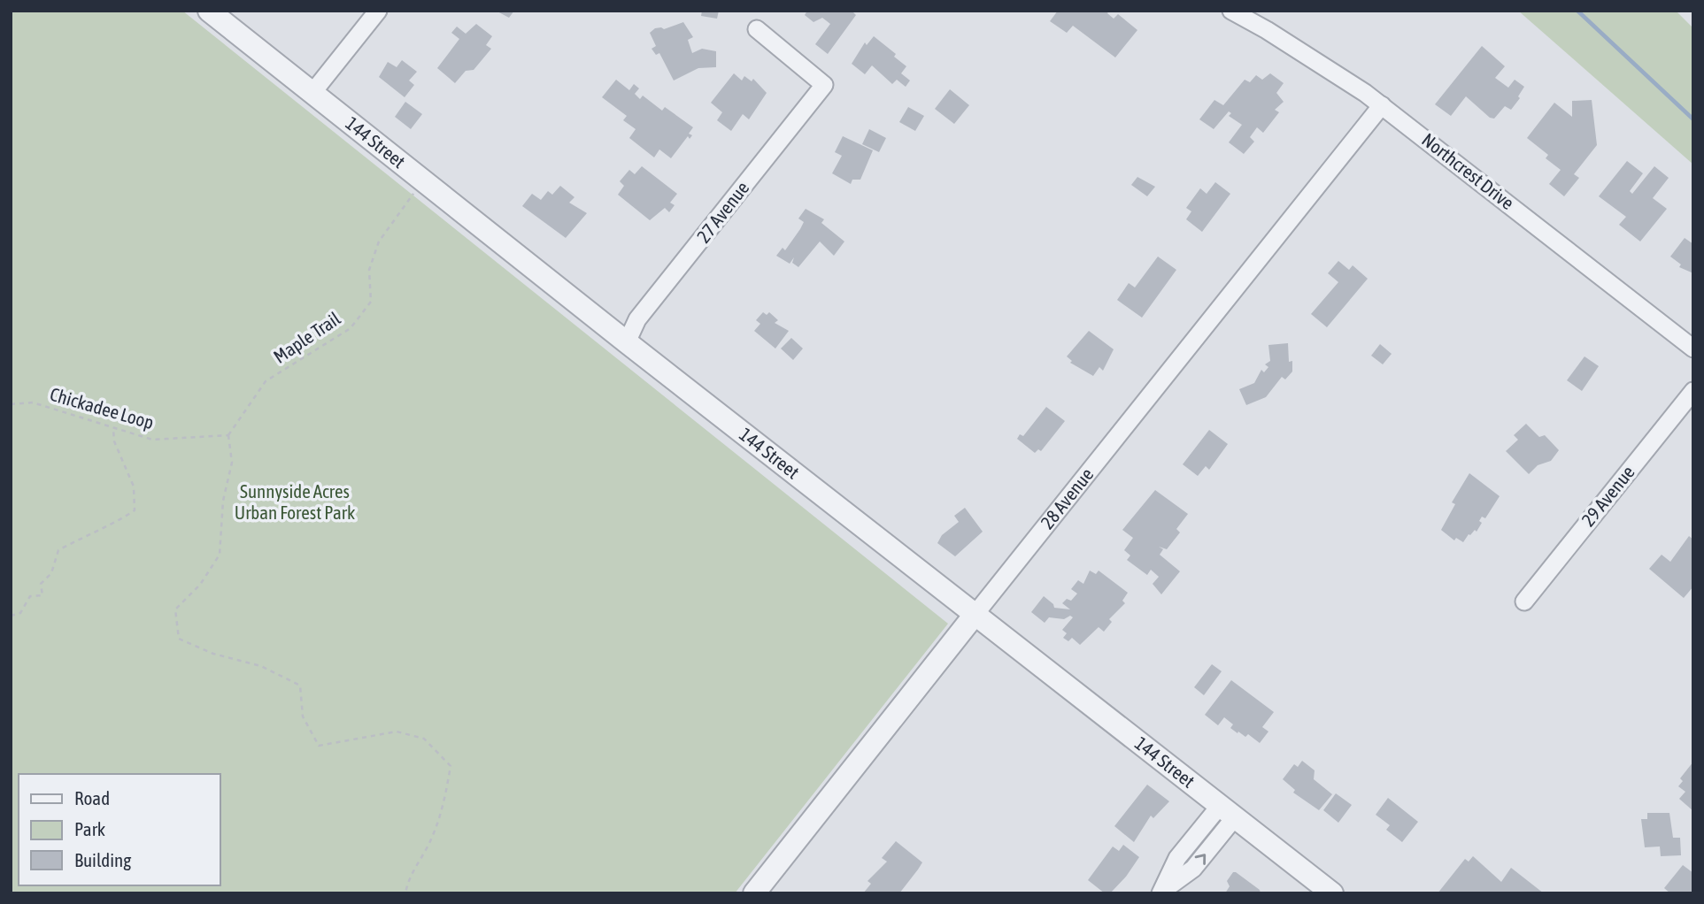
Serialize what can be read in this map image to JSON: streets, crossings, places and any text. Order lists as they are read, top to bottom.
{
  "streets": {
    "street": [
      "144 Street",
      "Northcrest Drive",
      "27 Avenue",
      "29 Avenue",
      "28 Avenue"
    ],
    "path": ["Maple Trail", "Chickadee Loop"]
  },
  "crossings": [
    ["144 Street", "27 Avenue"],
    ["144 Street", "28 Avenue"],
    ["Northcrest Drive", "28 Avenue"],
    ["Maple Trail", "Chickadee Loop"]
  ],
  "parks": ["Sunnyside Acres Urban Forest Park"],
  "legend": ["Road", "Park", "Building"]
}
